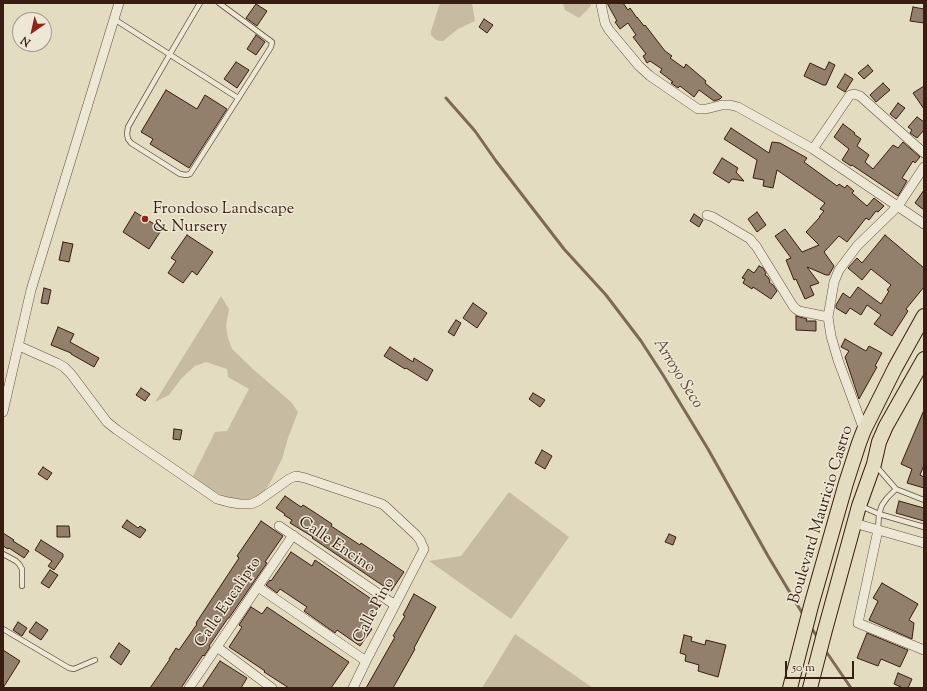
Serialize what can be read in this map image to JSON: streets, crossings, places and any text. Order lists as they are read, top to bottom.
{
  "streets": {
    "main road": ["Boulevard Mauricio Castro"],
    "street": ["Calle Encino", "Calle Eucalipto", "Calle Pino"]
  },
  "crossings": [
    ["Calle Encino", "Calle Eucalipto"],
    ["Calle Encino", "Calle Pino"]
  ],
  "water": ["Arroyo Seco"],
  "places": ["Frondoso Landscape & Nursery"],
  "scale_bar": "50 m",
  "north": "bottom left"
}
